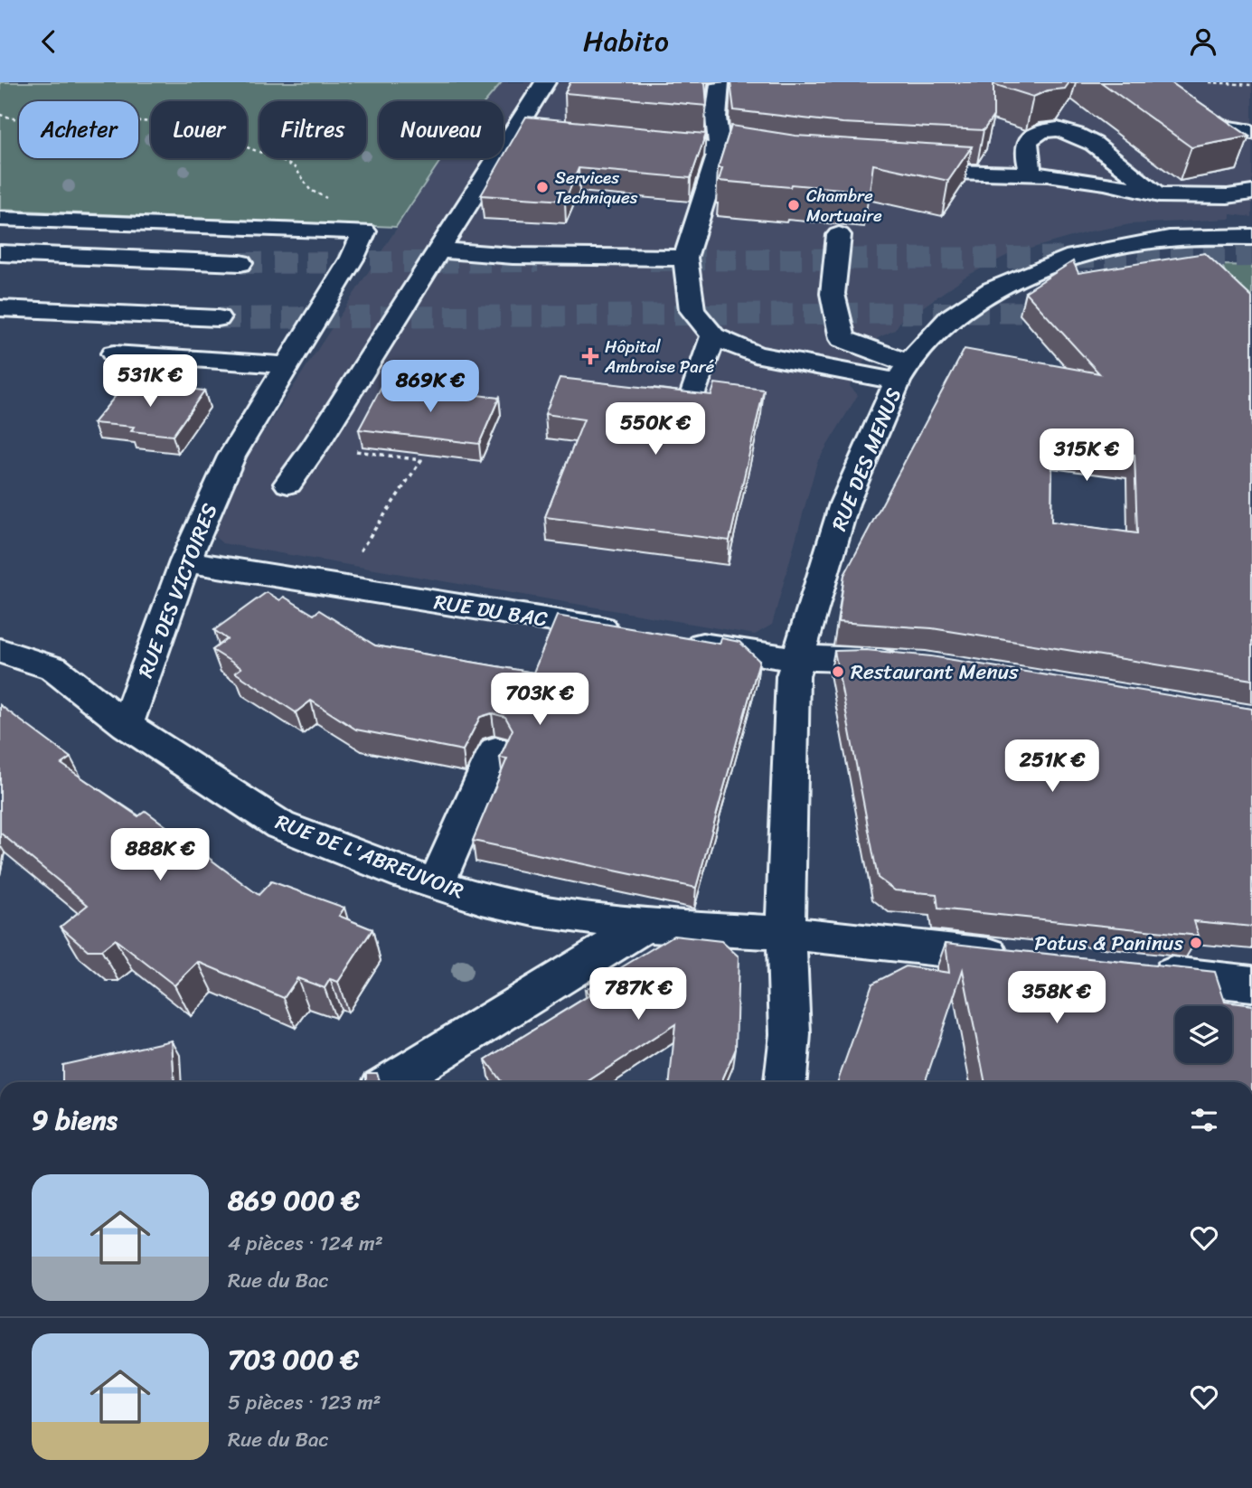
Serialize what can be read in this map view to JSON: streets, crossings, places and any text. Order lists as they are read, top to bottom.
{
  "streets": {
    "main road": [
      "RUE DES MENUS",
      "RUE DES VICTOIRES",
      "RUE DU BAC",
      "RUE DE L'ABREUVOIR"
    ]
  },
  "crossings": [
    ["RUE DES MENUS", "RUE DE L'ABREUVOIR"],
    ["RUE DES VICTOIRES", "RUE DU BAC"],
    ["RUE DES VICTOIRES", "RUE DE L'ABREUVOIR"]
  ],
  "places": {
    "other": [
      "Services Techniques",
      "Chambre Mortuaire",
      "Restaurant Menus",
      "Patus & Paninus"
    ],
    "health": ["Hôpital Ambroise Paré"]
  },
  "page": {
    "header": "Habito",
    "chip": [
      "Acheter",
      "Louer",
      "Filtres",
      "Nouveau"
    ],
    "price": [
      "531K €",
      "869K €",
      "550K €",
      "315K €",
      "703K €",
      "251K €",
      "888K €",
      "787K €",
      "358K €"
    ],
    "heading": "9 biens",
    "list": [
      {
        "name": "869 000 €",
        "note": "4 pièces · 124 m² · Rue du Bac"
      },
      {
        "name": "703 000 €",
        "note": "5 pièces · 123 m² · Rue du Bac"
      }
    ]
  }
}
